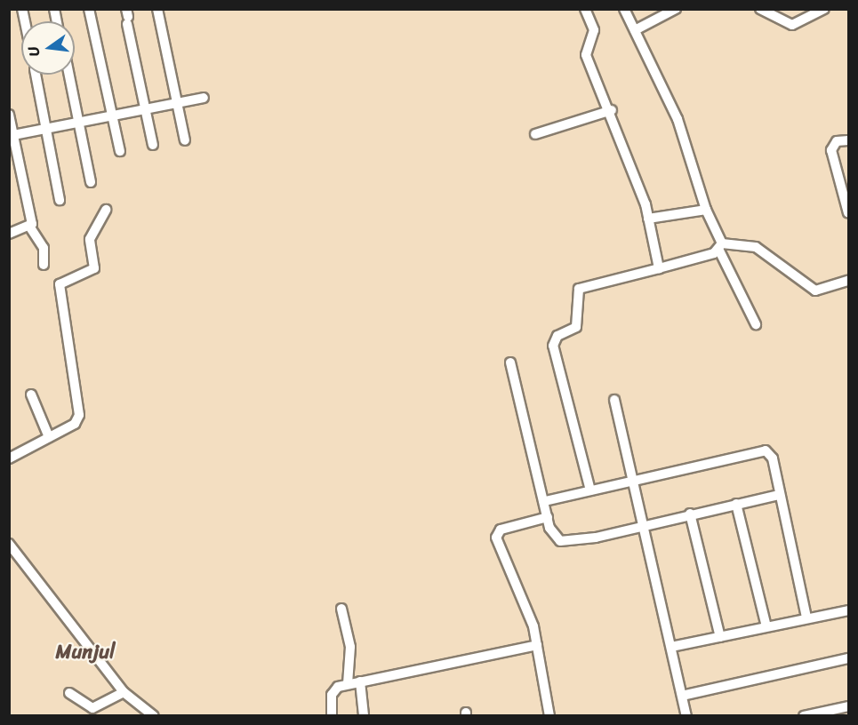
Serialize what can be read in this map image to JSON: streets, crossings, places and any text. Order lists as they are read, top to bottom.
{
  "districts": ["Munjul"],
  "north": "left"
}
